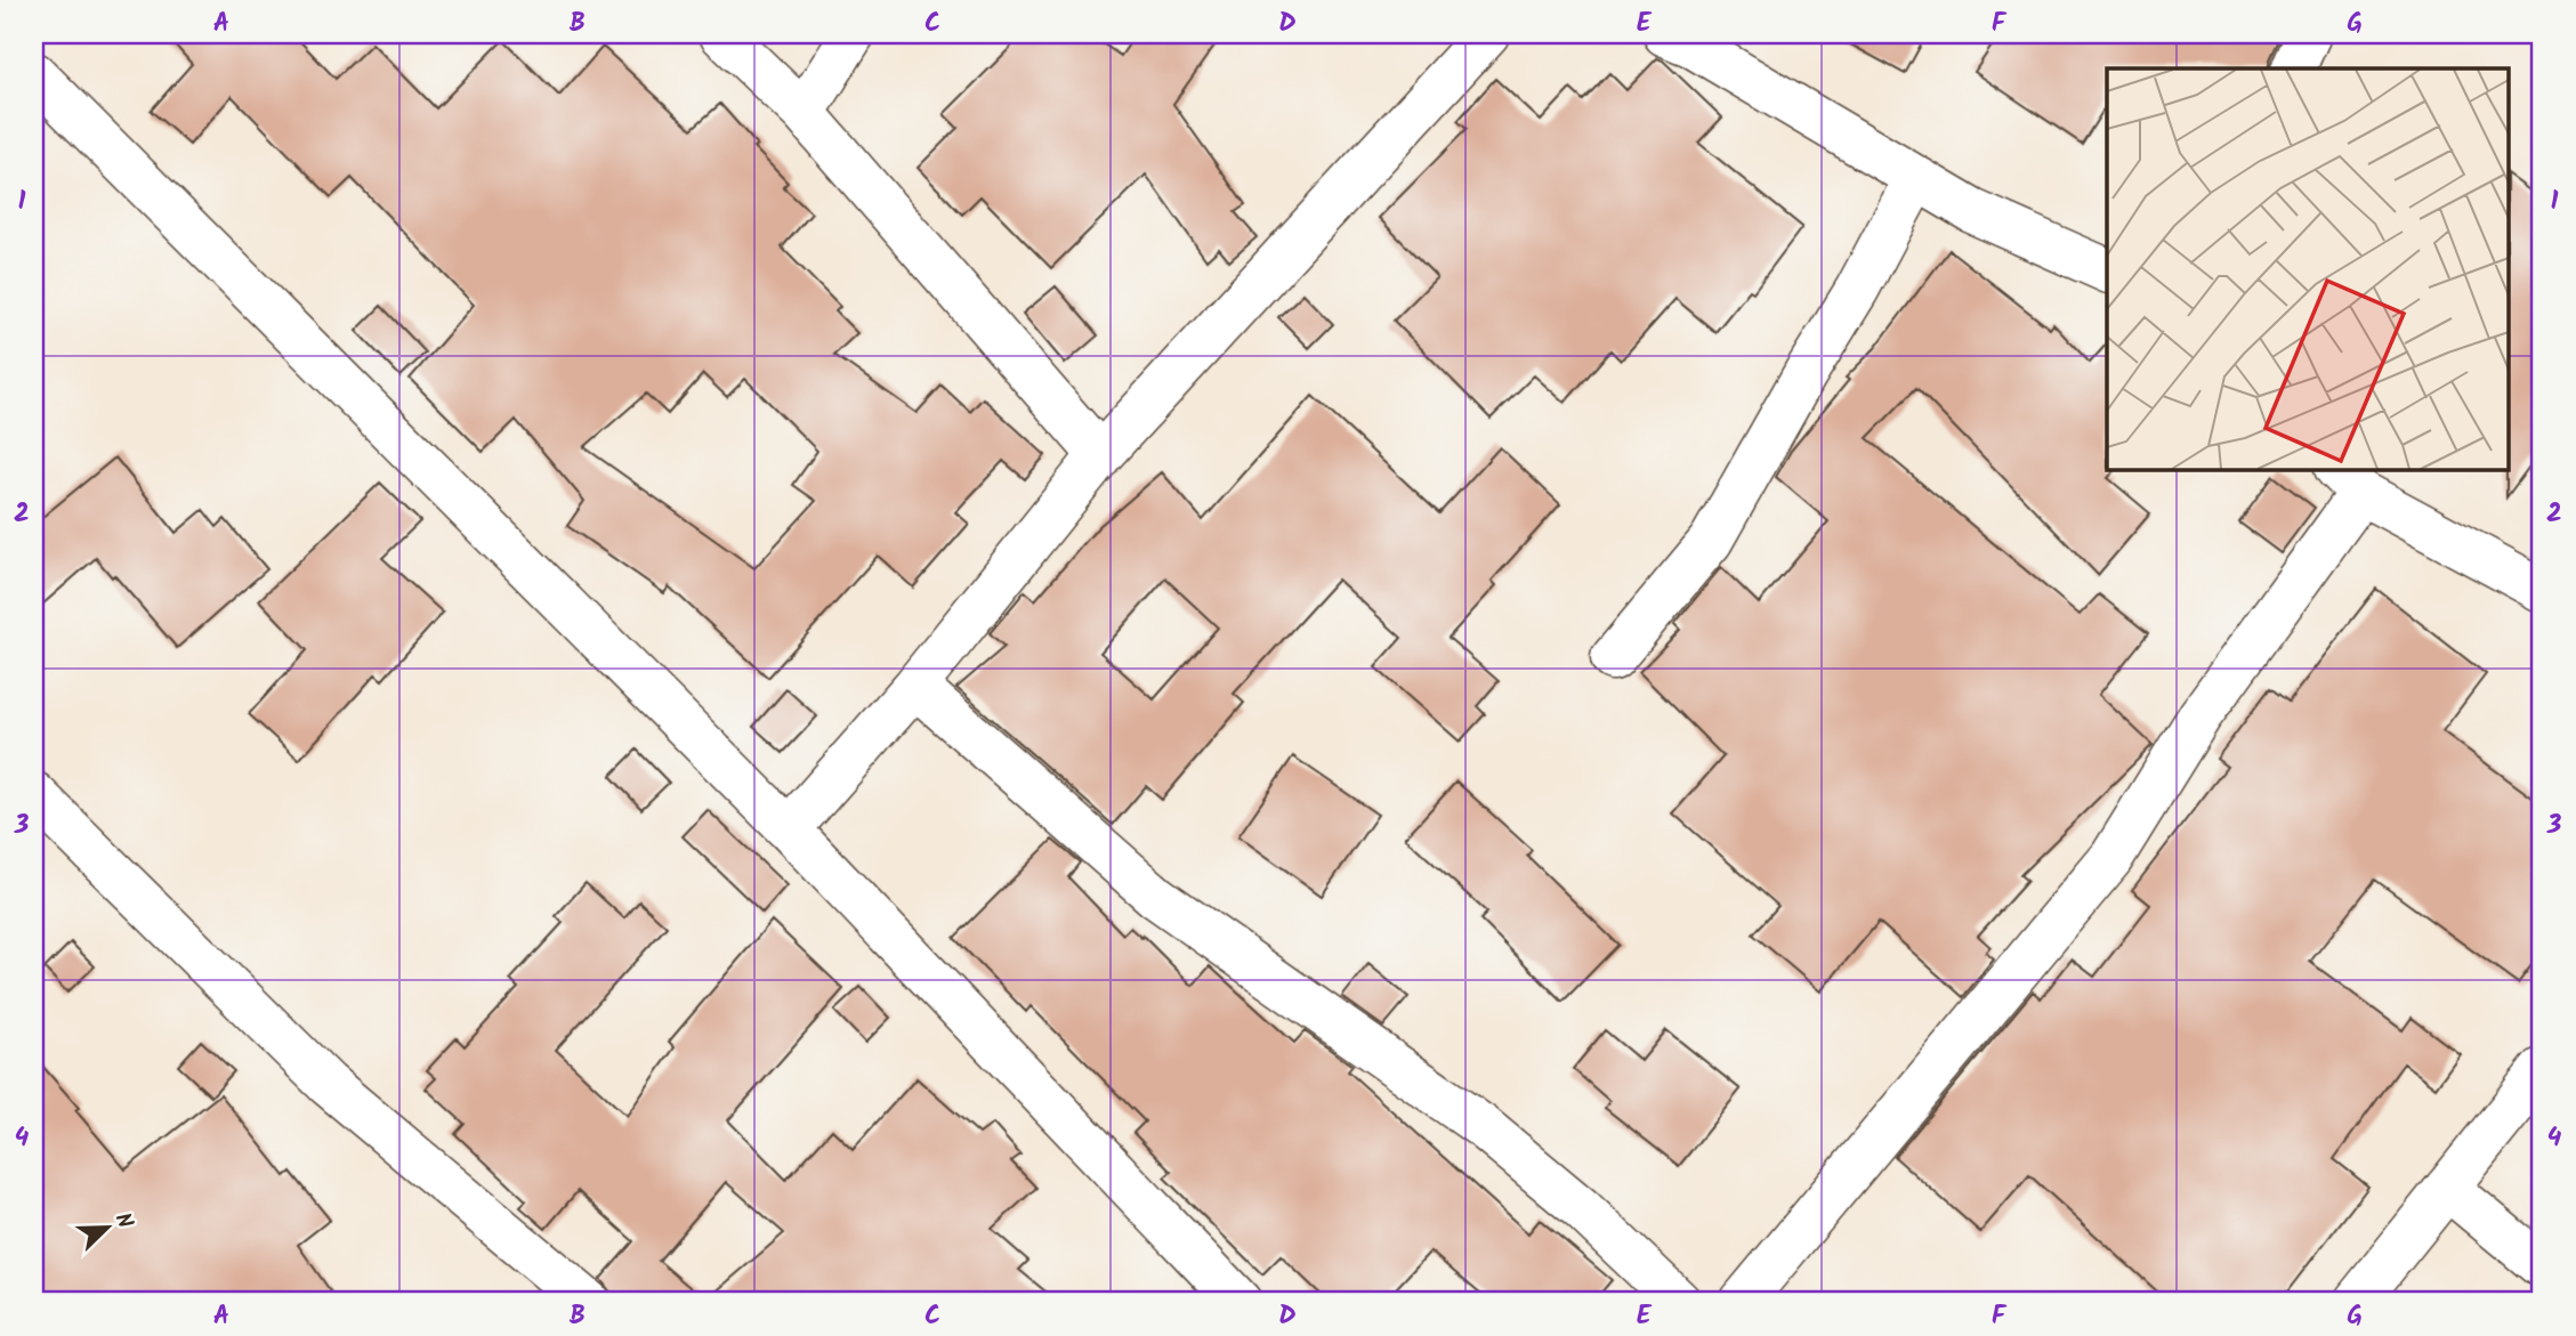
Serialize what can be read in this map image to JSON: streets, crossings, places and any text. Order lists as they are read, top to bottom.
{
  "north": "top right",
  "grid": {
    "columns": [
      "A",
      "B",
      "C",
      "D",
      "E",
      "F",
      "G"
    ],
    "rows": [
      "1",
      "2",
      "3",
      "4"
    ]
  }
}
